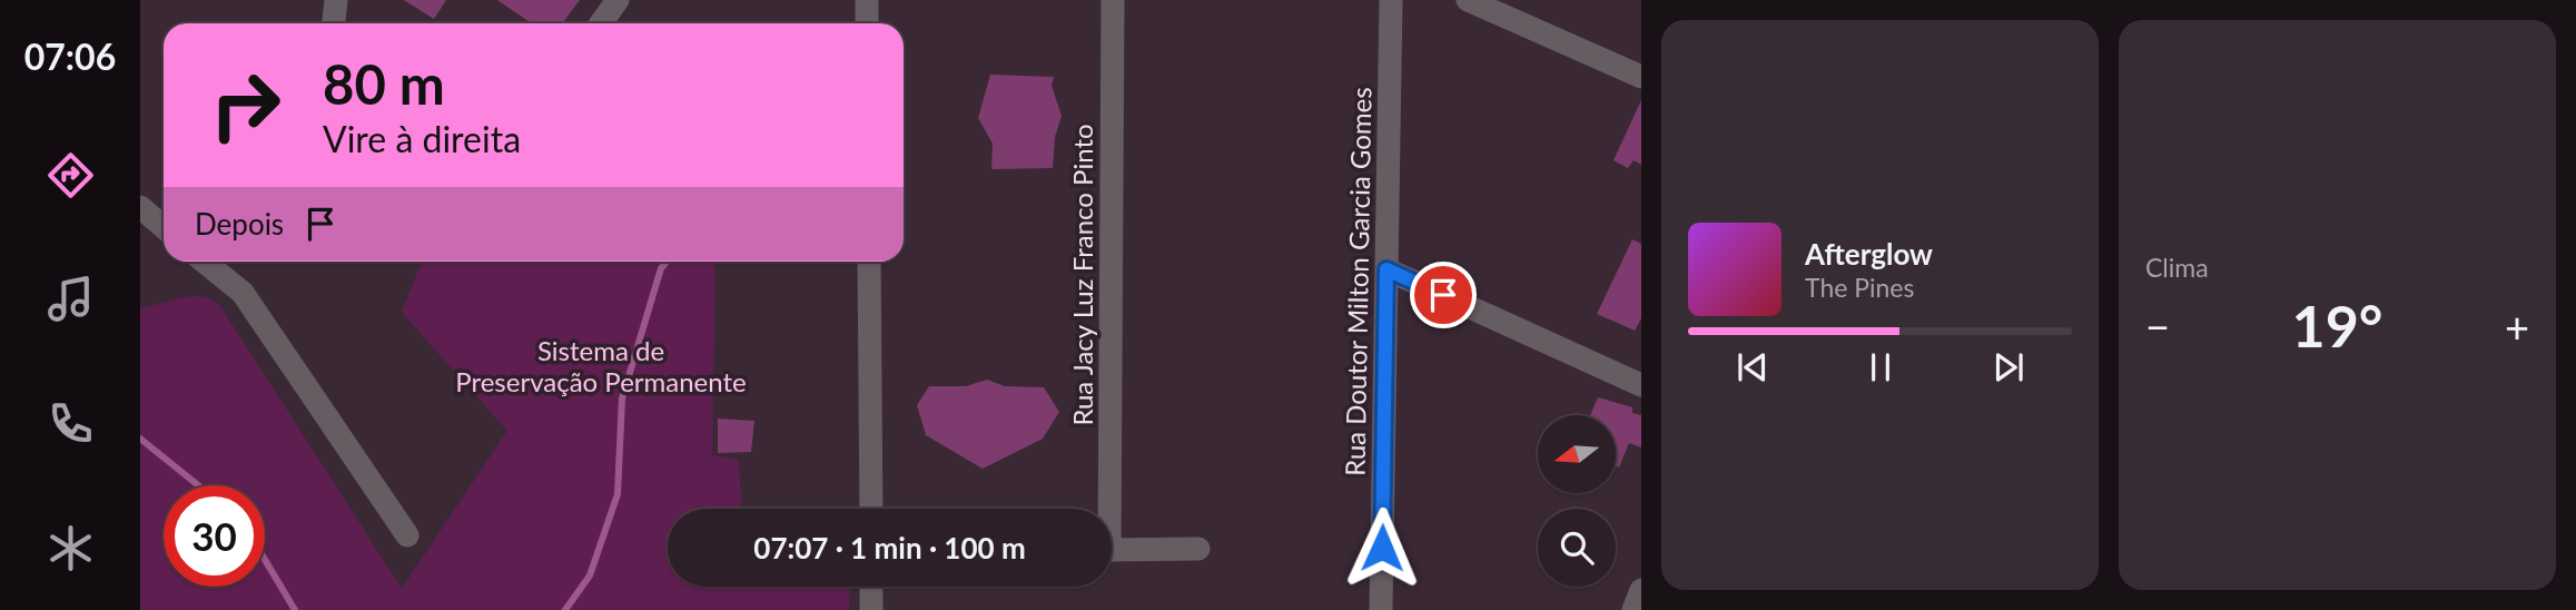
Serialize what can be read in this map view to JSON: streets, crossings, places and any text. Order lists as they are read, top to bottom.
{
  "streets": {
    "street": ["Rua Jacy Luz Franco Pinto", "Rua Doutor Milton Garcia Gomes"]
  },
  "parks": ["Sistema de Preservação Permanente"],
  "north": "left",
  "page": {
    "tabs": "07:06",
    "tile": "Clima",
    "turn": ["80 m", "Vire à direita"],
    "then": "Depois",
    "song": ["Afterglow", "The Pines"],
    "heat": ["−", "19°", "+"],
    "limit": "30",
    "trip": "07:07 · 1 min · 100 m"
  }
}
